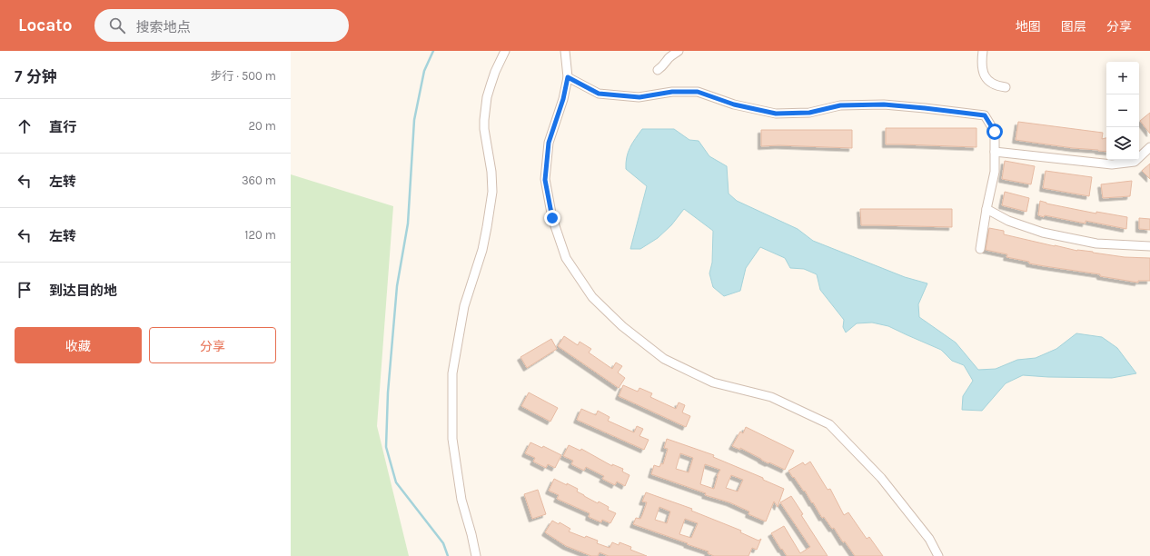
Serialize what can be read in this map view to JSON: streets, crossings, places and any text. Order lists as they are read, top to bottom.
{
  "page": {
    "header": "Locato",
    "search": "搜索地点",
    "nav": ["地图", "图层", "分享"],
    "heading": ["7 分钟", "步行 · 500 m"],
    "map_buttons": ["+", "−"],
    "list": [
      ["直行", "20 m"],
      ["左转", "360 m"],
      ["左转", "120 m"],
      "到达目的地"
    ],
    "buttons": ["收藏", "分享"]
  }
}
